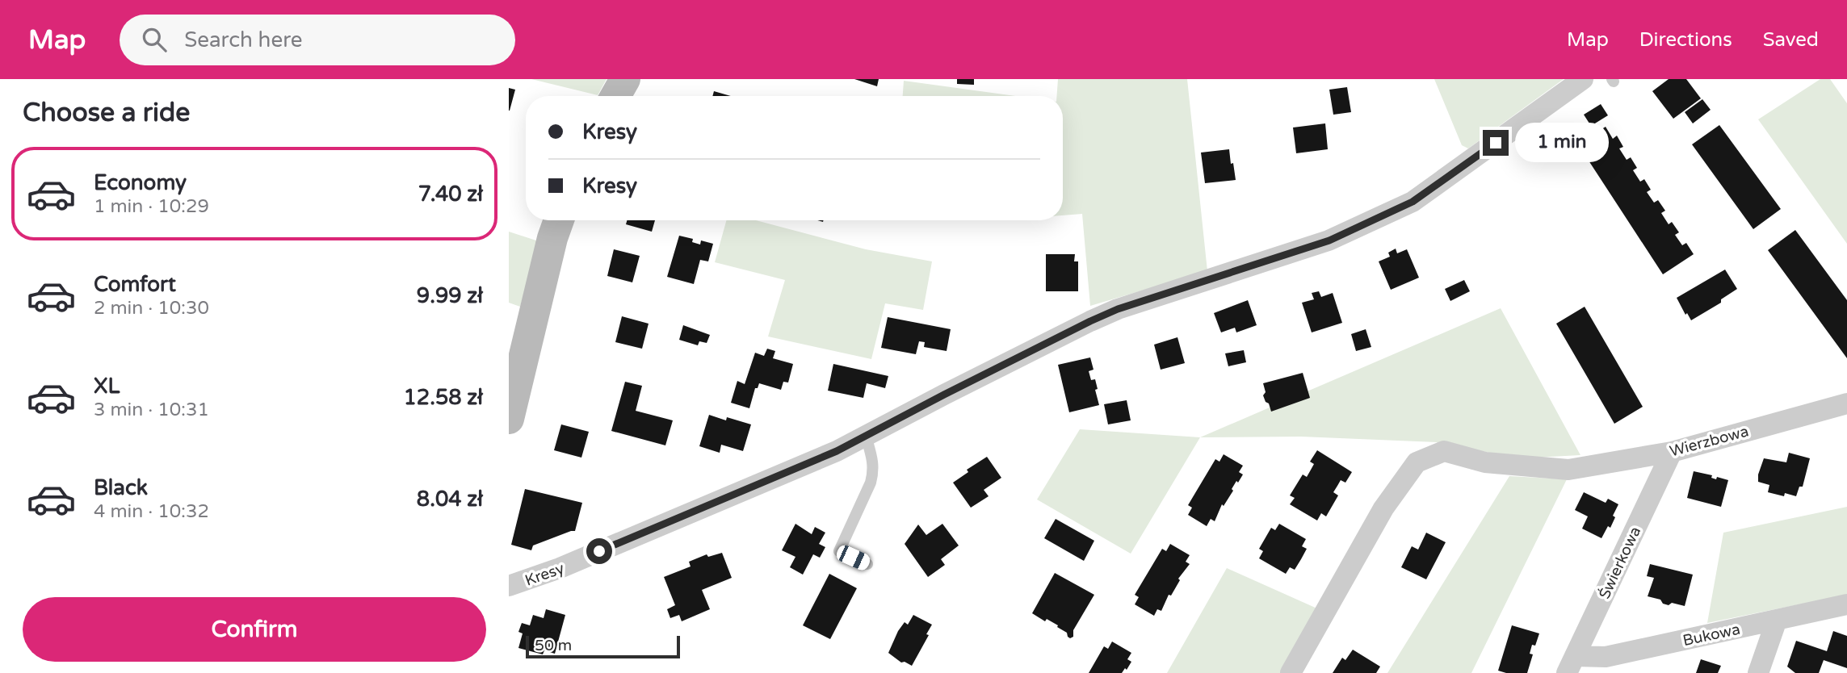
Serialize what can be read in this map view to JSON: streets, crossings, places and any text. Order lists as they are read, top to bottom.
{
  "streets": {
    "street": [
      "Wierzbowa",
      "Świerkowa",
      "Kresy",
      "Bukowa"
    ]
  },
  "crossings": [
    ["Wierzbowa", "Świerkowa"],
    ["Świerkowa", "Bukowa"]
  ],
  "scale_bar": "50 m",
  "page": {
    "header": "Map",
    "search": "Search here",
    "nav": ["Map", "Directions", "Saved"],
    "heading": "Choose a ride",
    "banner": ["Kresy", "Kresy"],
    "bubble": "1 min",
    "list": [
      {
        "name": "Economy",
        "note": "1 min · 10:29",
        "value": "7.40 zł"
      },
      {
        "name": "Comfort",
        "note": "2 min · 10:30",
        "value": "9.99 zł"
      },
      {
        "name": "XL",
        "note": "3 min · 10:31",
        "value": "12.58 zł"
      },
      {
        "name": "Black",
        "note": "4 min · 10:32",
        "value": "8.04 zł"
      }
    ],
    "buttons": "Confirm",
    "scale": "50 m"
  }
}
